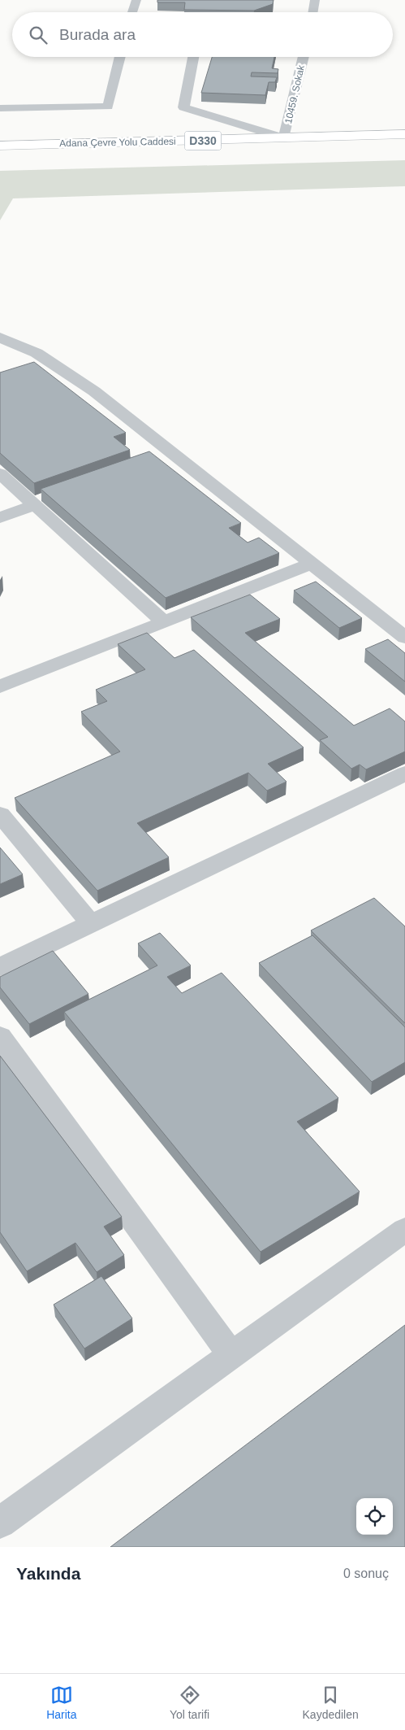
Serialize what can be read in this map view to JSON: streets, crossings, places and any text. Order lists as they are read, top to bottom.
{
  "streets": {
    "highway": ["D330", "Adana Çevre Yolu Caddesi"],
    "street": ["10459. Sokak"]
  },
  "crossings": [
    ["10459. Sokak", "Adana Çevre Yolu Caddesi"]
  ],
  "page": {
    "search": "Burada ara",
    "heading": ["Yakında", "0 sonuç"],
    "nav": ["Harita", "Yol tarifi", "Kaydedilen"]
  }
}
